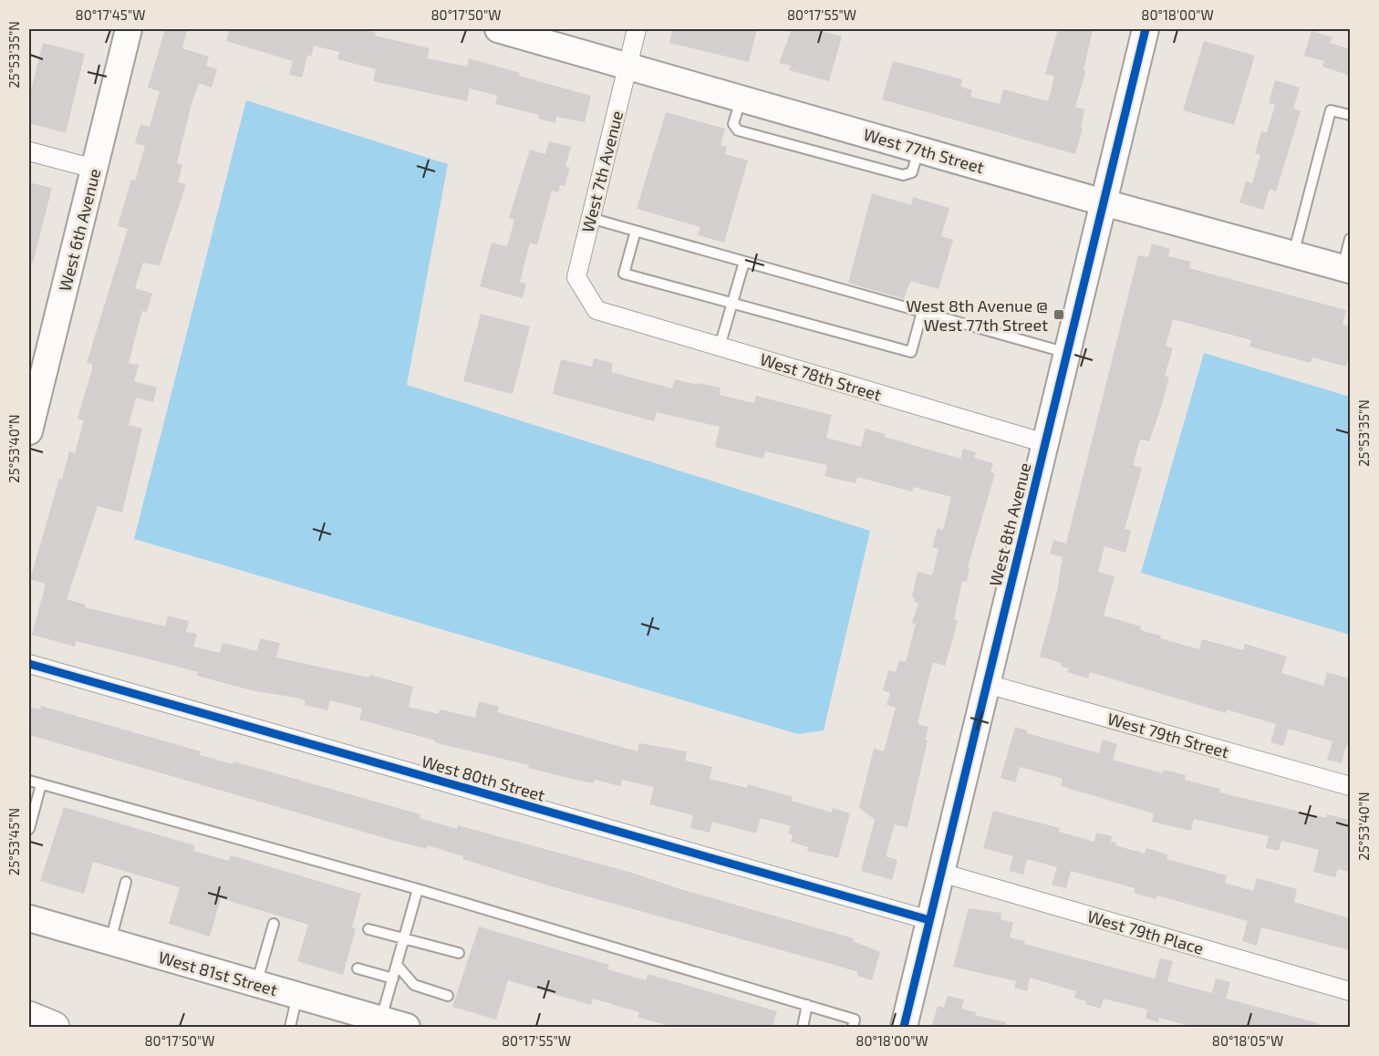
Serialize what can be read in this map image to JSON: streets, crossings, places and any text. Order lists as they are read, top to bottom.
{
  "streets": {
    "street": [
      "West 77th Street",
      "West 7th Avenue",
      "West 6th Avenue",
      "West 78th Street",
      "West 8th Avenue",
      "West 79th Street",
      "West 80th Street",
      "West 79th Place",
      "West 81st Street"
    ]
  },
  "crossings": [
    ["West 77th Street", "West 7th Avenue"],
    ["West 77th Street", "West 8th Avenue"],
    ["West 7th Avenue", "West 78th Street"],
    ["West 78th Street", "West 8th Avenue"],
    ["West 8th Avenue", "West 79th Street"],
    ["West 8th Avenue", "West 80th Street"],
    ["West 8th Avenue", "West 79th Place"]
  ],
  "places": {
    "transit": ["West 8th Avenue @ West 77th Street"]
  },
  "coordinates": [
    "80°17'45\"W",
    "80°17'50\"W",
    "80°17'55\"W",
    "80°18'00\"W",
    "25°53'35\"N",
    "25°53'40\"N",
    "25°53'45\"N",
    "80°18'05\"W"
  ]
}
